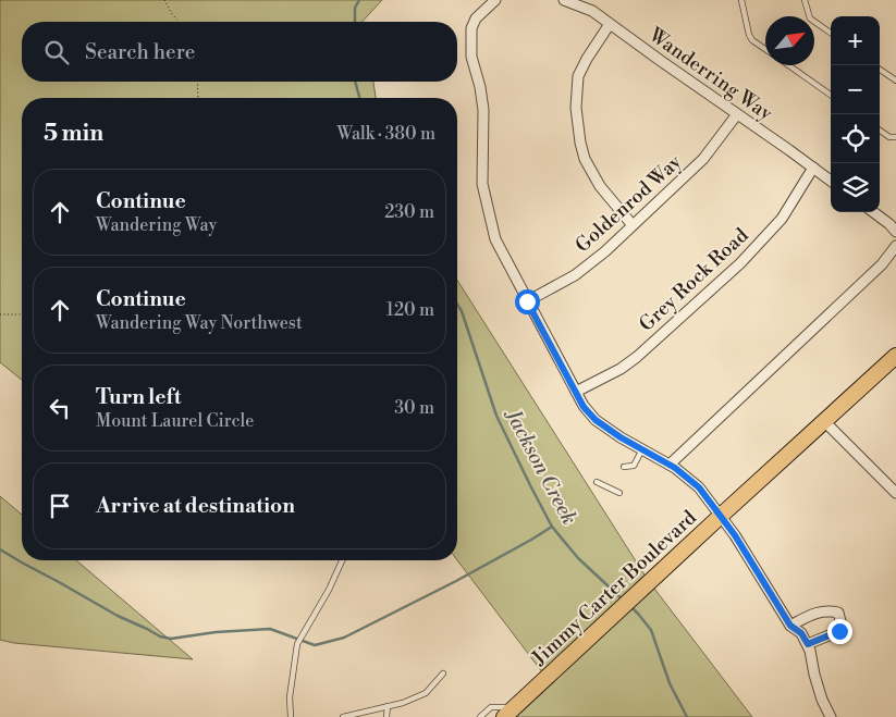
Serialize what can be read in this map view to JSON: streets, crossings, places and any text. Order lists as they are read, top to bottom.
{
  "streets": {
    "main road": ["Jimmy Carter Boulevard"],
    "street": ["Wanderring Way", "Goldenrod Way", "Grey Rock Road"]
  },
  "crossings": [
    ["Wanderring Way", "Goldenrod Way"],
    ["Wanderring Way", "Grey Rock Road"]
  ],
  "water": ["Jackson Creek"],
  "north": "top right",
  "page": {
    "map_buttons": ["+", "−"],
    "search": "Search here",
    "heading": ["5 min", "Walk · 380 m"],
    "list": [
      ["Continue", "Wandering Way", "230 m"],
      ["Continue", "Wandering Way Northwest", "120 m"],
      ["Turn left", "Mount Laurel Circle", "30 m"],
      "Arrive at destination"
    ]
  }
}
